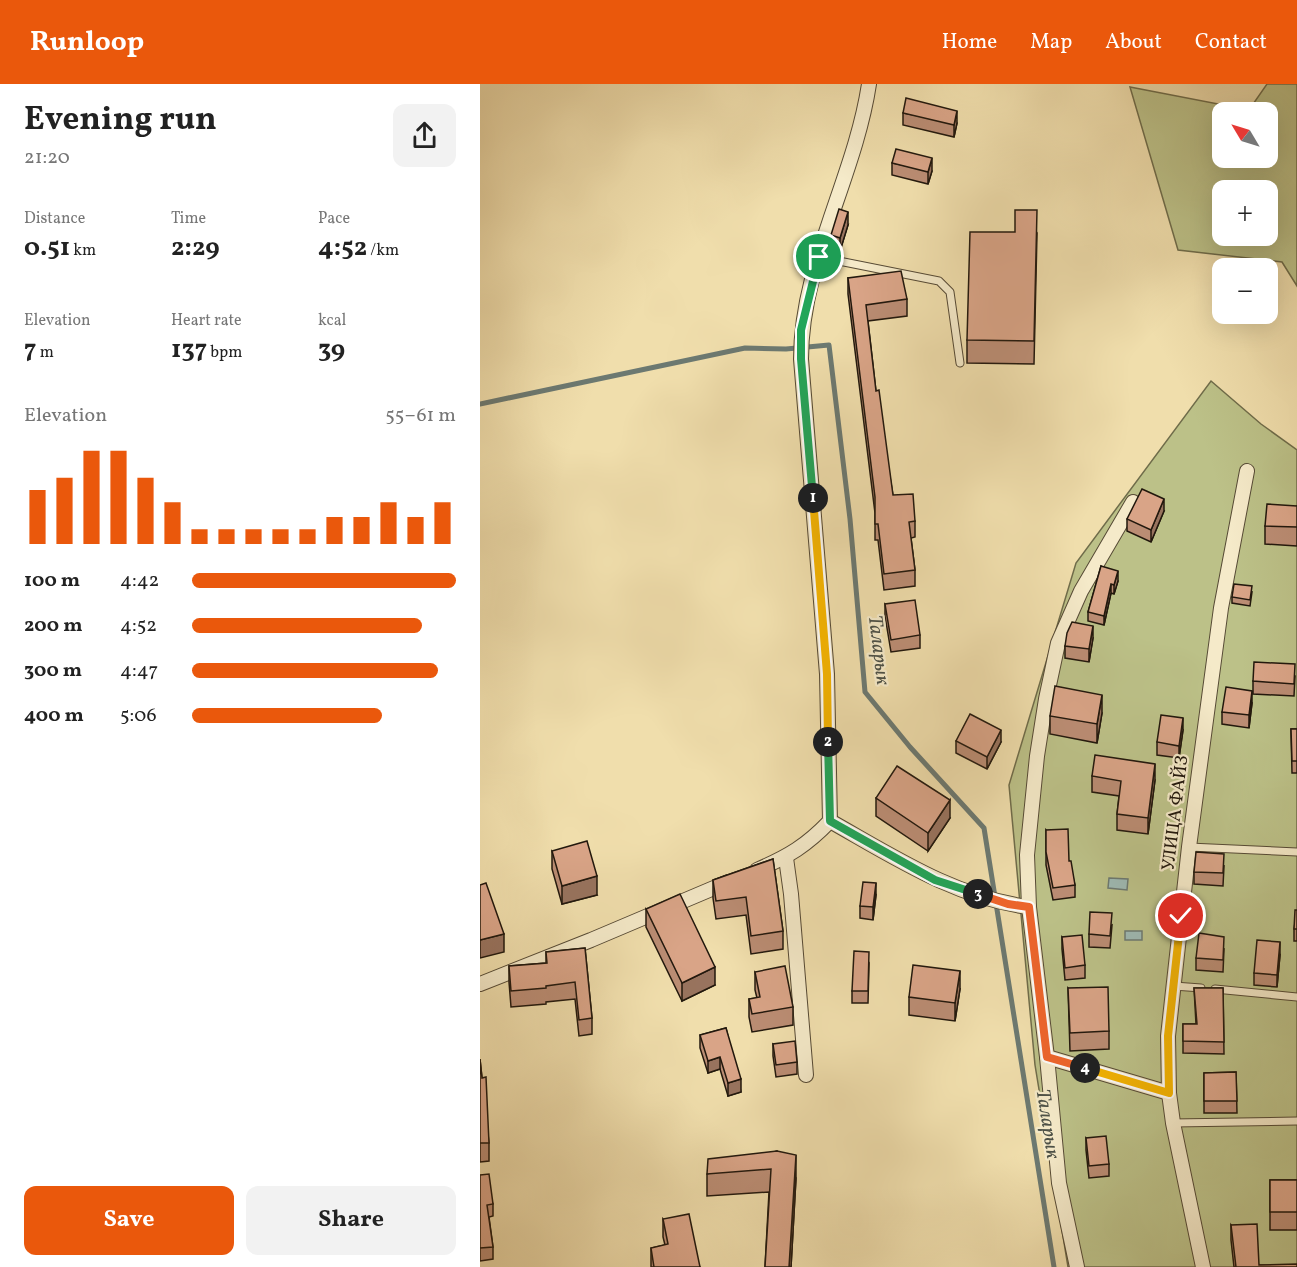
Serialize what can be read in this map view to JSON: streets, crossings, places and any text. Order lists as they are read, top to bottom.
{
  "streets": {
    "street": ["УЛИЦА ФАЙЗ"]
  },
  "water": ["Таларык"],
  "north": "top left",
  "page": {
    "header": "Runloop",
    "nav": [
      "Home",
      "Map",
      "About",
      "Contact"
    ],
    "heading": ["Evening run", "21:20"],
    "map_buttons": ["+", "−"],
    "stats": [
      ["Distance", "0.51 km"],
      ["Time", "2:29"],
      ["Pace", "4:52 /km"],
      ["Elevation", "7 m"],
      ["Heart rate", "137 bpm"],
      ["kcal", "39"]
    ],
    "chart": ["Elevation", "55–61 m"],
    "pins": [
      "1",
      "2",
      "3",
      "4"
    ],
    "list": [
      {
        "name": "100 m",
        "note": "4:42"
      },
      {
        "name": "200 m",
        "note": "4:52"
      },
      {
        "name": "300 m",
        "note": "4:47"
      },
      {
        "name": "400 m",
        "note": "5:06"
      }
    ],
    "buttons": ["Save", "Share"]
  }
}
